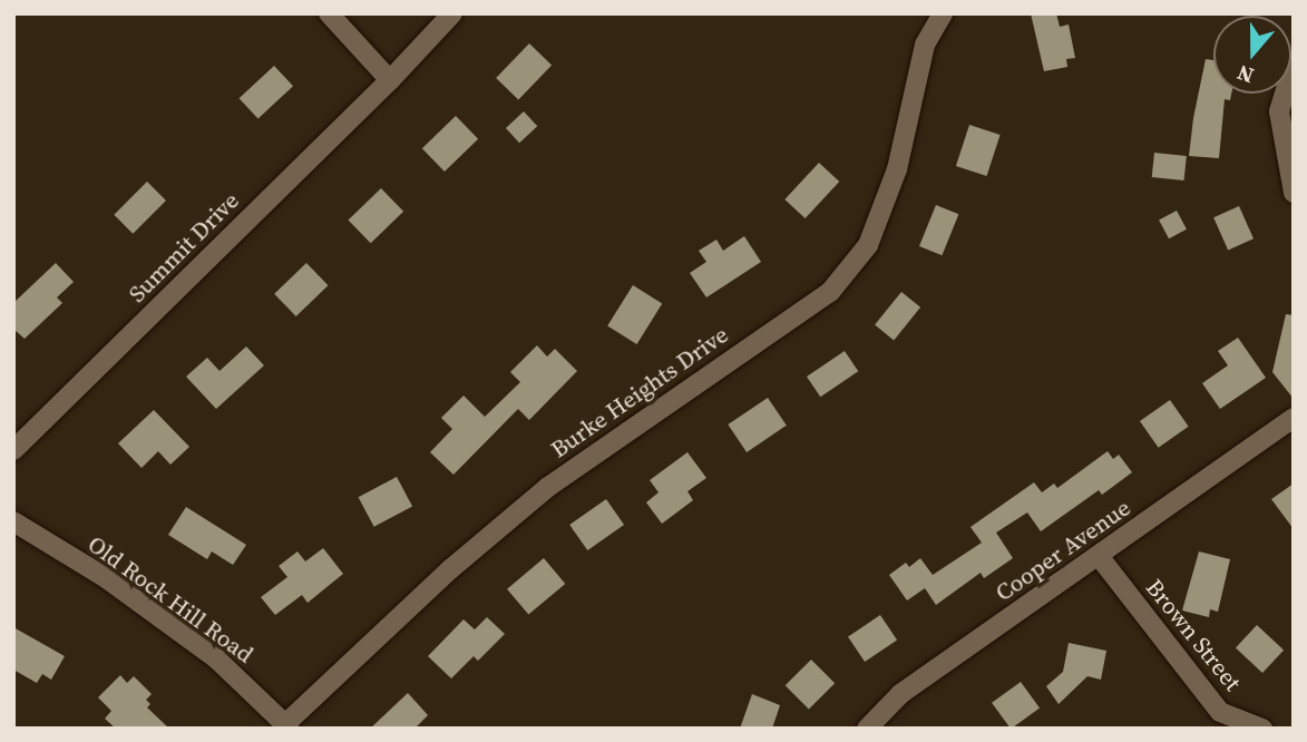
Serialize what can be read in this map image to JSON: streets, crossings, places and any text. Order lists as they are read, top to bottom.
{
  "streets": {
    "street": [
      "Summit Drive",
      "Burke Heights Drive",
      "Cooper Avenue",
      "Old Rock Hill Road",
      "Brown Street"
    ]
  },
  "crossings": [
    ["Burke Heights Drive", "Old Rock Hill Road"],
    ["Cooper Avenue", "Brown Street"]
  ],
  "north": "bottom"
}
